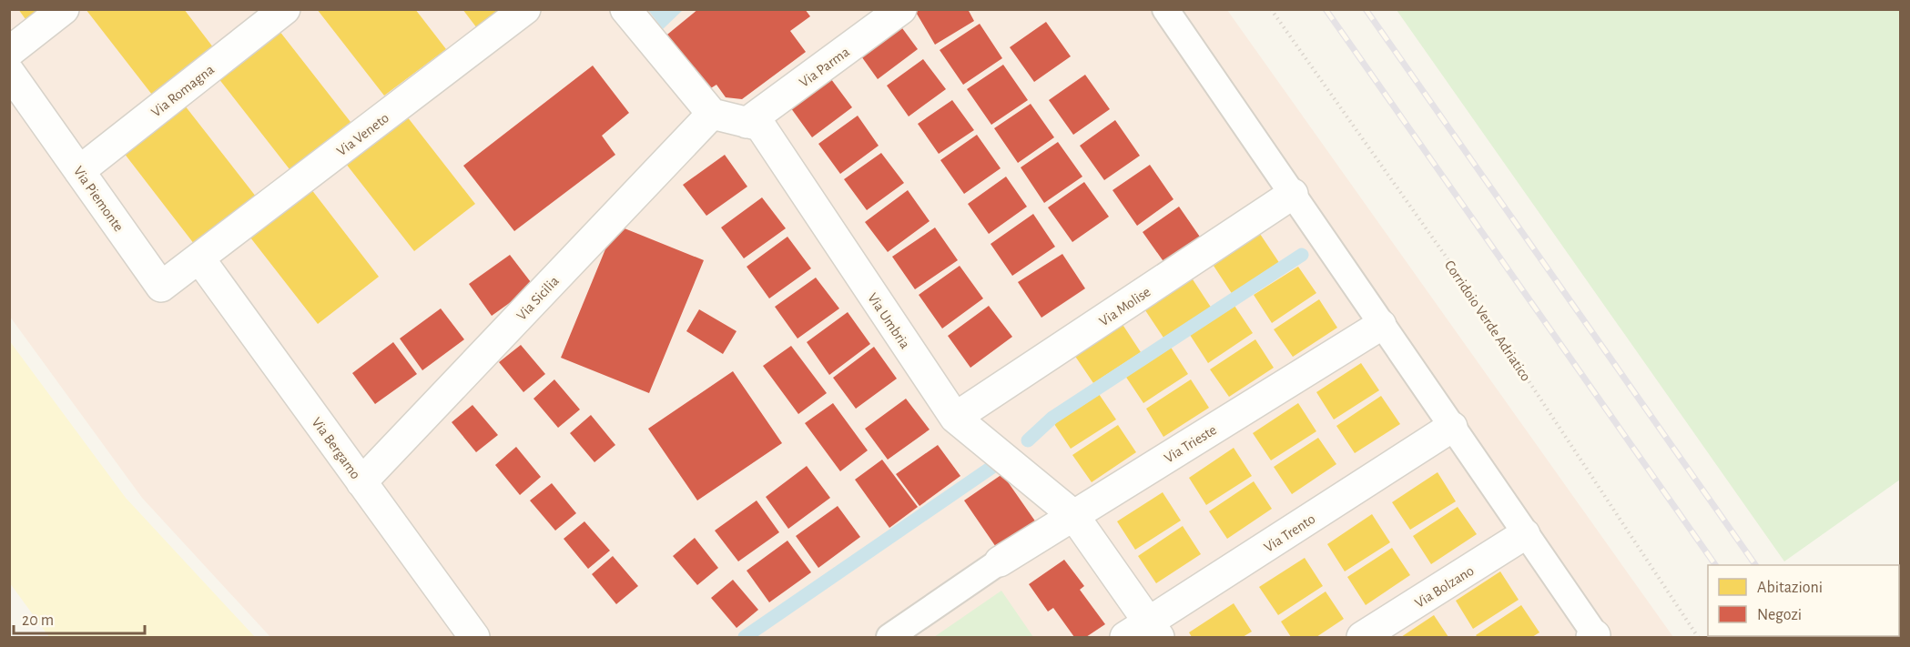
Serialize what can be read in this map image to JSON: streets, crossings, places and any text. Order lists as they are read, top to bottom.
{
  "streets": {
    "street": [
      "Via Parma",
      "Via Romagna",
      "Via Veneto",
      "Via Piemonte",
      "Via Sicilia",
      "Via Molise",
      "Via Umbria",
      "Via Trieste",
      "Via Bergamo",
      "Via Trento",
      "Via Bolzano"
    ],
    "path": ["Corridoio Verde Adriatico"]
  },
  "crossings": [
    ["Via Parma", "Via Umbria"],
    ["Via Romagna", "Via Piemonte"],
    ["Via Veneto", "Via Piemonte"],
    ["Via Veneto", "Via Bergamo"],
    ["Via Piemonte", "Via Bergamo"],
    ["Via Sicilia", "Via Umbria"],
    ["Via Sicilia", "Via Bergamo"],
    ["Via Molise", "Via Umbria"],
    ["Via Umbria", "Via Trieste"],
    ["Via Umbria", "Via Trento"]
  ],
  "legend": ["Abitazioni", "Negozi"],
  "scale_bar": "20 m"
}
